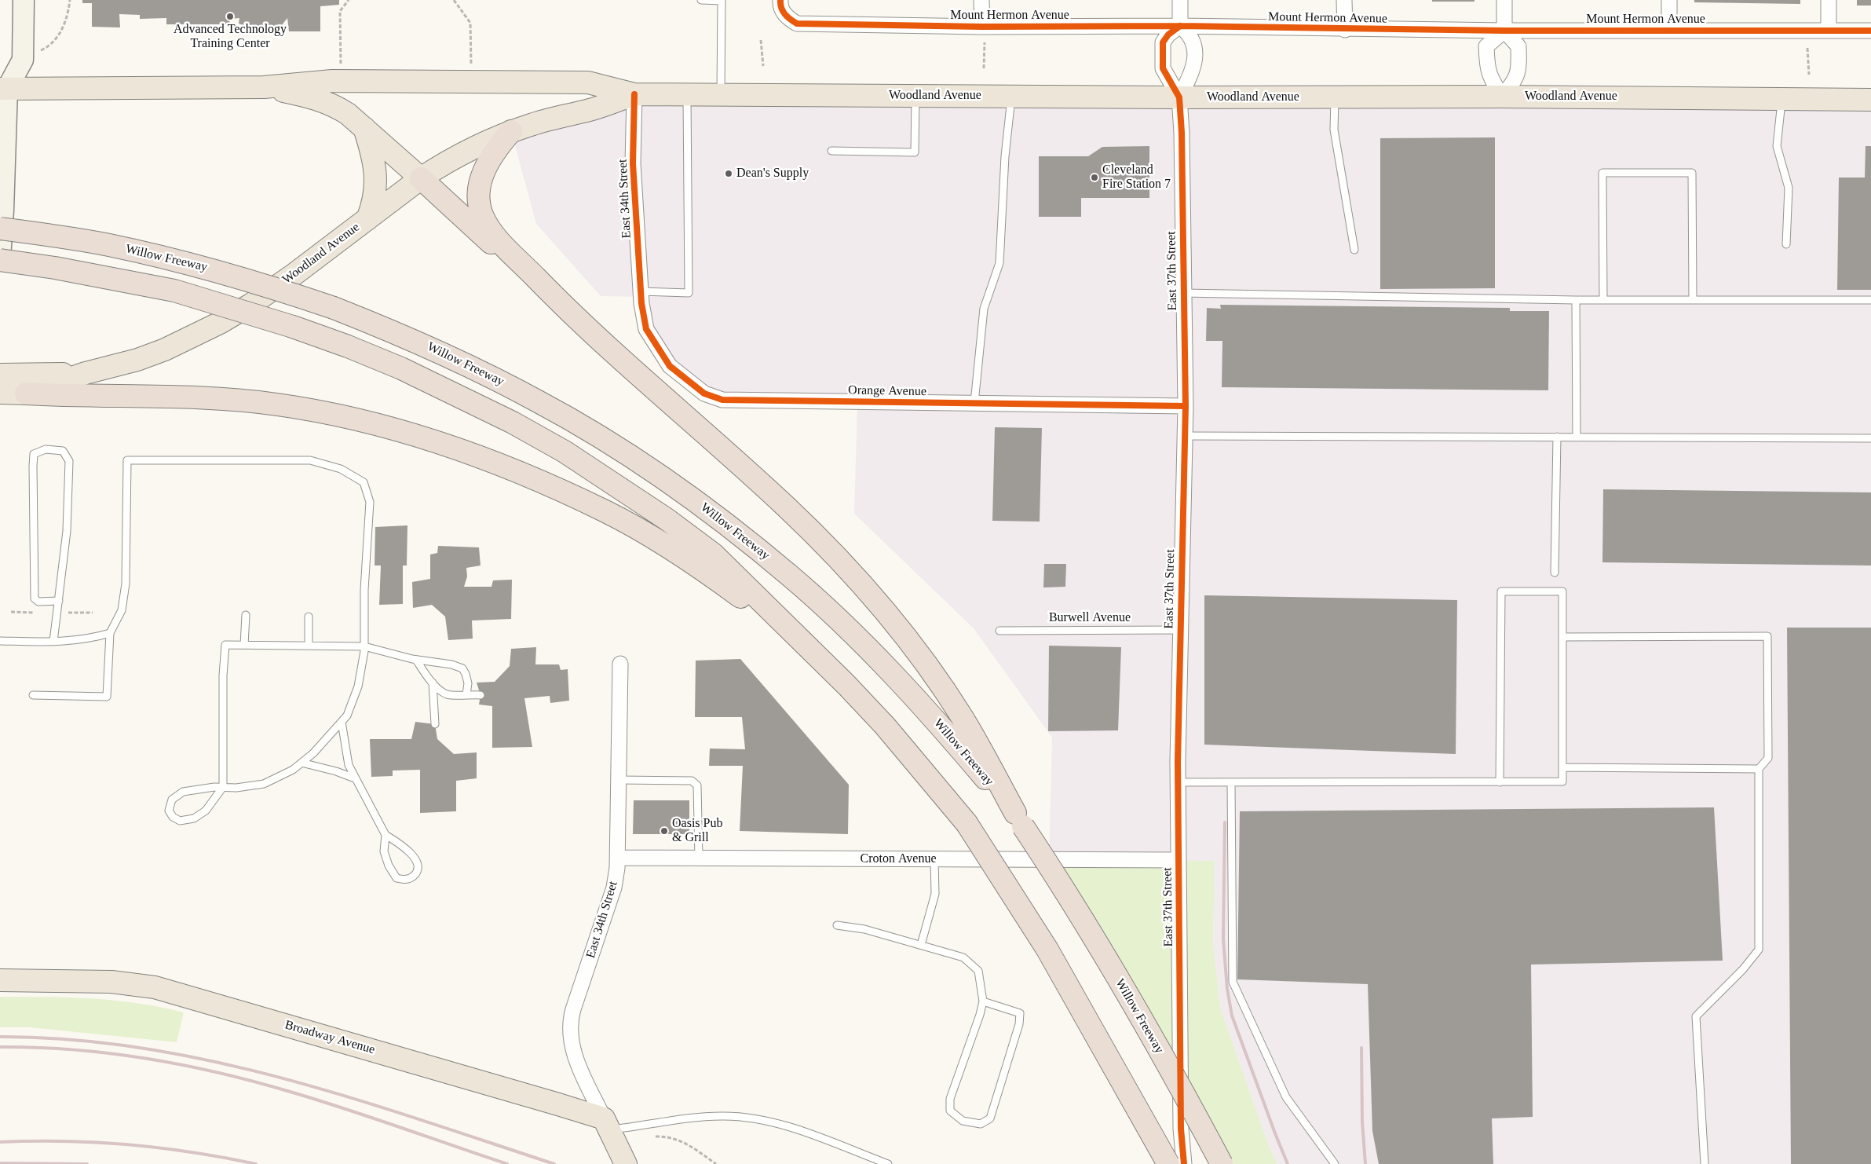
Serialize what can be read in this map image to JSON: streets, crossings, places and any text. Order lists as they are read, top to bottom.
{
  "streets": {
    "highway": ["Willow Freeway"],
    "main road": ["Woodland Avenue", "Broadway Avenue"],
    "street": [
      "Mount Hermon Avenue",
      "East 34th Street",
      "East 37th Street",
      "Orange Avenue",
      "Croton Avenue"
    ],
    "lane": ["Burwell Avenue"]
  },
  "crossings": [
    ["Mount Hermon Avenue", "East 37th Street"],
    ["Woodland Avenue", "East 34th Street"],
    ["Woodland Avenue", "East 37th Street"],
    ["East 34th Street", "Orange Avenue"],
    ["East 34th Street", "Croton Avenue"],
    ["East 34th Street", "Broadway Avenue"],
    ["East 37th Street", "Orange Avenue"],
    ["East 37th Street", "Burwell Avenue"],
    ["East 37th Street", "Croton Avenue"]
  ],
  "places": [
    "Advanced Technology Training Center",
    "Dean's Supply",
    "Cleveland Fire Station 7",
    "Oasis Pub & Grill"
  ]
}
